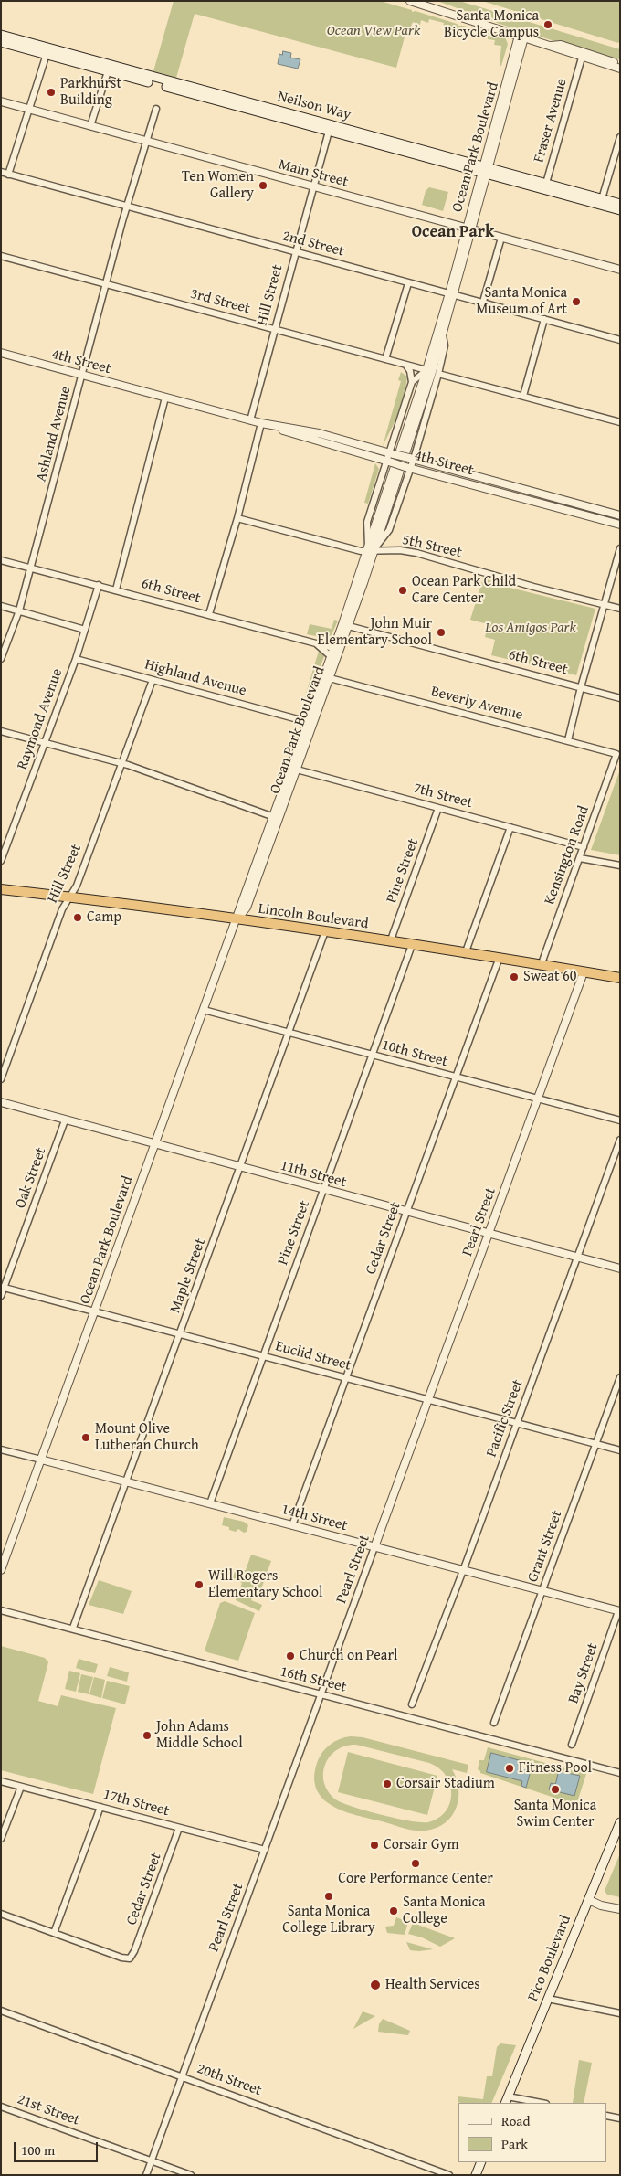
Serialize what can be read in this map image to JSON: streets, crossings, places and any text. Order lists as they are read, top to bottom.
{
  "streets": {
    "highway": ["Lincoln Boulevard"],
    "main road": ["Neilson Way", "Pico Boulevard"],
    "street": [
      "Fraser Avenue",
      "Ocean Park Boulevard",
      "Main Street",
      "2nd Street",
      "Hill Street",
      "3rd Street",
      "4th Street",
      "Ashland Avenue",
      "5th Street",
      "6th Street",
      "Highland Avenue",
      "Beverly Avenue",
      "Raymond Avenue",
      "7th Street",
      "Kensington Road",
      "Pine Street",
      "10th Street",
      "11th Street",
      "Oak Street",
      "Pearl Street",
      "Cedar Street",
      "Maple Street",
      "Euclid Street",
      "Pacific Street",
      "14th Street",
      "Grant Street",
      "Bay Street",
      "16th Street",
      "17th Street",
      "20th Street",
      "21st Street"
    ]
  },
  "crossings": [
    ["Neilson Way", "Fraser Avenue"],
    ["Neilson Way", "Ocean Park Boulevard"],
    ["Neilson Way", "Hill Street"],
    ["Ocean Park Boulevard", "Main Street"],
    ["Ocean Park Boulevard", "2nd Street"],
    ["Ocean Park Boulevard", "3rd Street"],
    ["Ocean Park Boulevard", "4th Street"],
    ["Ocean Park Boulevard", "5th Street"],
    ["Ocean Park Boulevard", "6th Street"],
    ["Ocean Park Boulevard", "Highland Avenue"],
    ["Ocean Park Boulevard", "Beverly Avenue"],
    ["Ocean Park Boulevard", "7th Street"],
    ["Ocean Park Boulevard", "Lincoln Boulevard"],
    ["Ocean Park Boulevard", "10th Street"],
    ["Ocean Park Boulevard", "11th Street"],
    ["Ocean Park Boulevard", "Euclid Street"],
    ["Ocean Park Boulevard", "14th Street"],
    ["Main Street", "Hill Street"],
    ["Main Street", "Ashland Avenue"],
    ["2nd Street", "Hill Street"],
    ["2nd Street", "Ashland Avenue"],
    ["Hill Street", "3rd Street"],
    ["Hill Street", "4th Street"],
    ["Hill Street", "Highland Avenue"],
    ["Hill Street", "Lincoln Boulevard"],
    ["3rd Street", "Ashland Avenue"],
    ["4th Street", "Ashland Avenue"],
    ["Ashland Avenue", "6th Street"],
    ["6th Street", "Raymond Avenue"],
    ["Highland Avenue", "Raymond Avenue"],
    ["Beverly Avenue", "Kensington Road"],
    ["7th Street", "Kensington Road"],
    ["7th Street", "Pine Street"],
    ["Kensington Road", "Lincoln Boulevard"],
    ["Pine Street", "Lincoln Boulevard"],
    ["Pine Street", "10th Street"],
    ["Pine Street", "11th Street"],
    ["Pine Street", "Euclid Street"],
    ["Pine Street", "14th Street"],
    ["Lincoln Boulevard", "Pearl Street"],
    ["Lincoln Boulevard", "Cedar Street"],
    ["Lincoln Boulevard", "Maple Street"],
    ["10th Street", "Pearl Street"],
    ["10th Street", "Cedar Street"],
    ["10th Street", "Maple Street"],
    ["11th Street", "Oak Street"],
    ["11th Street", "Pearl Street"],
    ["11th Street", "Cedar Street"],
    ["11th Street", "Maple Street"],
    ["11th Street", "Pacific Street"],
    ["Oak Street", "Euclid Street"],
    ["Pearl Street", "Euclid Street"],
    ["Pearl Street", "14th Street"],
    ["Pearl Street", "16th Street"],
    ["Pearl Street", "17th Street"],
    ["Pearl Street", "20th Street"],
    ["Pearl Street", "21st Street"],
    ["Cedar Street", "Euclid Street"],
    ["Cedar Street", "14th Street"],
    ["Cedar Street", "17th Street"],
    ["Maple Street", "Euclid Street"],
    ["Maple Street", "14th Street"],
    ["Maple Street", "16th Street"],
    ["Euclid Street", "Pacific Street"],
    ["Euclid Street", "Grant Street"],
    ["Pacific Street", "14th Street"],
    ["14th Street", "Grant Street"],
    ["14th Street", "Bay Street"]
  ],
  "districts": ["Ocean Park"],
  "parks": ["Ocean View Park", "Los Amigos Park"],
  "places": [
    "Santa Monica Bicycle Campus",
    "Parkhurst Building",
    "Ten Women Gallery",
    "Santa Monica Museum of Art",
    "Ocean Park Child Care Center",
    "John Muir Elementary School",
    "Camp",
    "Sweat 60",
    "Mount Olive Lutheran Church",
    "Will Rogers Elementary School",
    "Church on Pearl",
    "John Adams Middle School",
    "Fitness Pool",
    "Corsair Stadium",
    "Santa Monica Swim Center",
    "Corsair Gym",
    "Core Performance Center",
    "Santa Monica College Library",
    "Santa Monica College",
    "Health Services"
  ],
  "legend": ["Road", "Park"],
  "scale_bar": "100 m"
}
